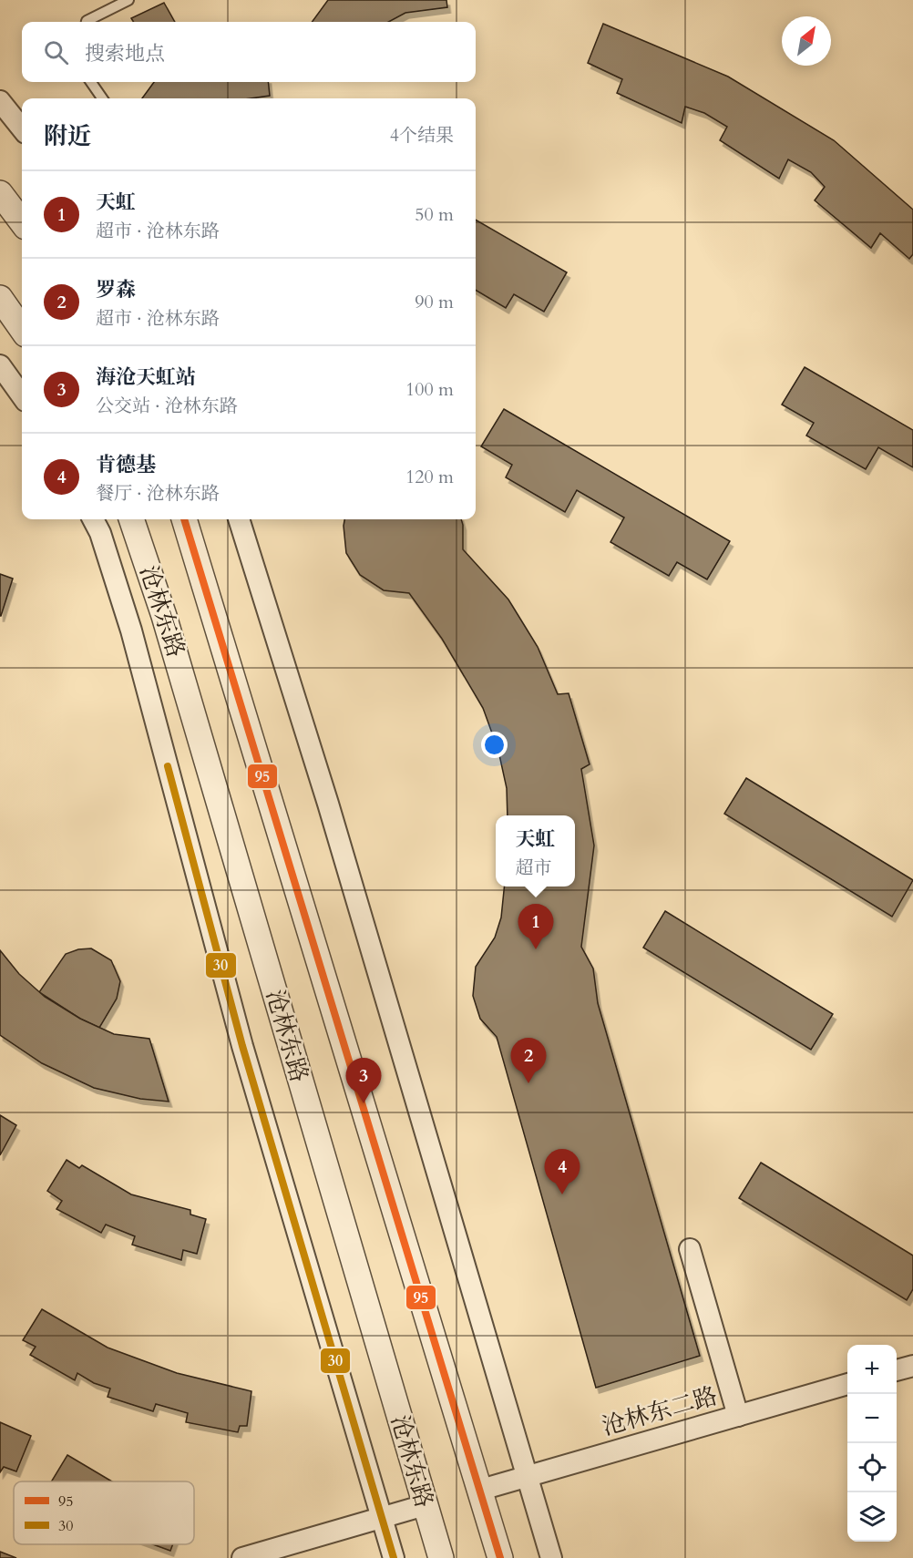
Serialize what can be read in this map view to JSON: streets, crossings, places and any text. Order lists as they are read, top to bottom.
{
  "streets": {
    "street": ["沧林东路", "沧林东二路"]
  },
  "crossings": [
    ["沧林东路", "沧林东二路"]
  ],
  "lines": ["transit line 95", "transit line 30"],
  "legend": ["95", "30"],
  "north": "top right",
  "page": {
    "search": "搜索地点",
    "heading": ["附近", "4个结果"],
    "list": [
      {
        "mark": "1",
        "name": "天虹",
        "note": "超市 · 沧林东路",
        "value": "50 m"
      },
      {
        "mark": "2",
        "name": "罗森",
        "note": "超市 · 沧林东路",
        "value": "90 m"
      },
      {
        "mark": "3",
        "name": "海沧天虹站",
        "note": "公交站 · 沧林东路",
        "value": "100 m"
      },
      {
        "mark": "4",
        "name": "肯德基",
        "note": "餐厅 · 沧林东路",
        "value": "120 m"
      }
    ],
    "popup": ["天虹", "超市"],
    "pins": [
      "1",
      "2",
      "3",
      "4"
    ],
    "map_buttons": ["+", "−"]
  }
}
